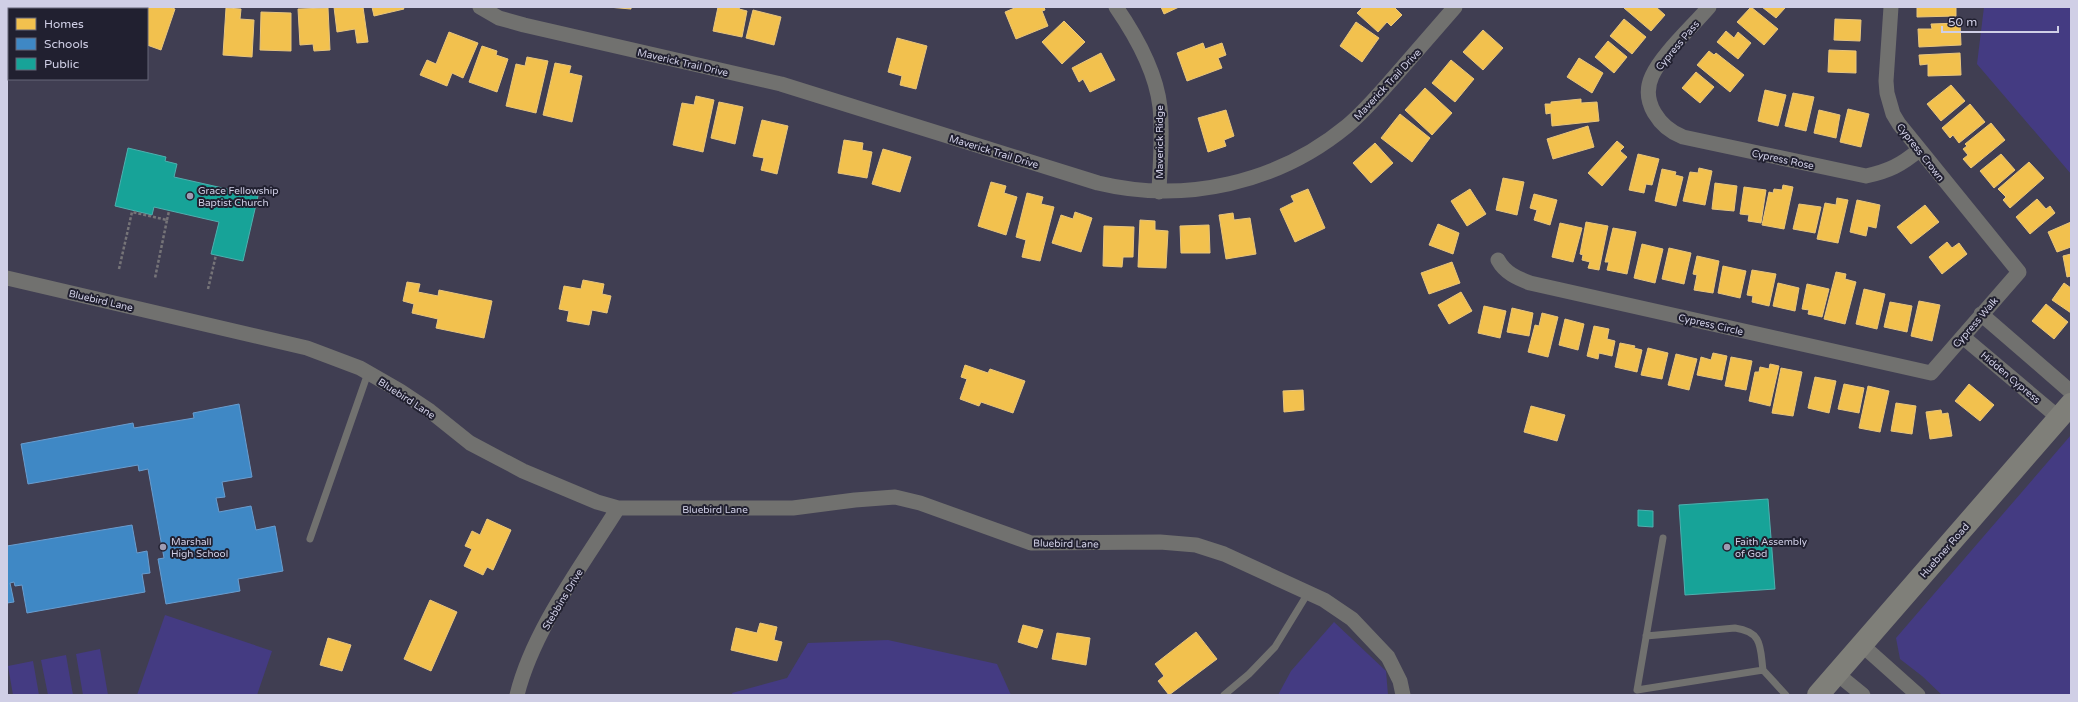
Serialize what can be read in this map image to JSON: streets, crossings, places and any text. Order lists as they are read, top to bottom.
{
  "streets": {
    "main road": ["Huebner Road"],
    "street": [
      "Cypress Pass",
      "Maverick Trail Drive",
      "Maverick Ridge",
      "Cypress Crown",
      "Cypress Rose",
      "Bluebird Lane",
      "Cypress Walk",
      "Cypress Circle",
      "Hidden Cypress",
      "Stebbins Drive"
    ]
  },
  "crossings": [
    ["Cypress Pass", "Cypress Rose"],
    ["Maverick Trail Drive", "Maverick Ridge"],
    ["Cypress Crown", "Cypress Rose"],
    ["Cypress Crown", "Cypress Walk"],
    ["Bluebird Lane", "Stebbins Drive"],
    ["Cypress Walk", "Cypress Circle"],
    ["Cypress Walk", "Hidden Cypress"],
    ["Hidden Cypress", "Huebner Road"]
  ],
  "places": ["Grace Fellowship Baptist Church", "Marshall High School", "Faith Assembly of God"],
  "legend": ["Homes", "Schools", "Public"],
  "scale_bar": "50 m"
}
